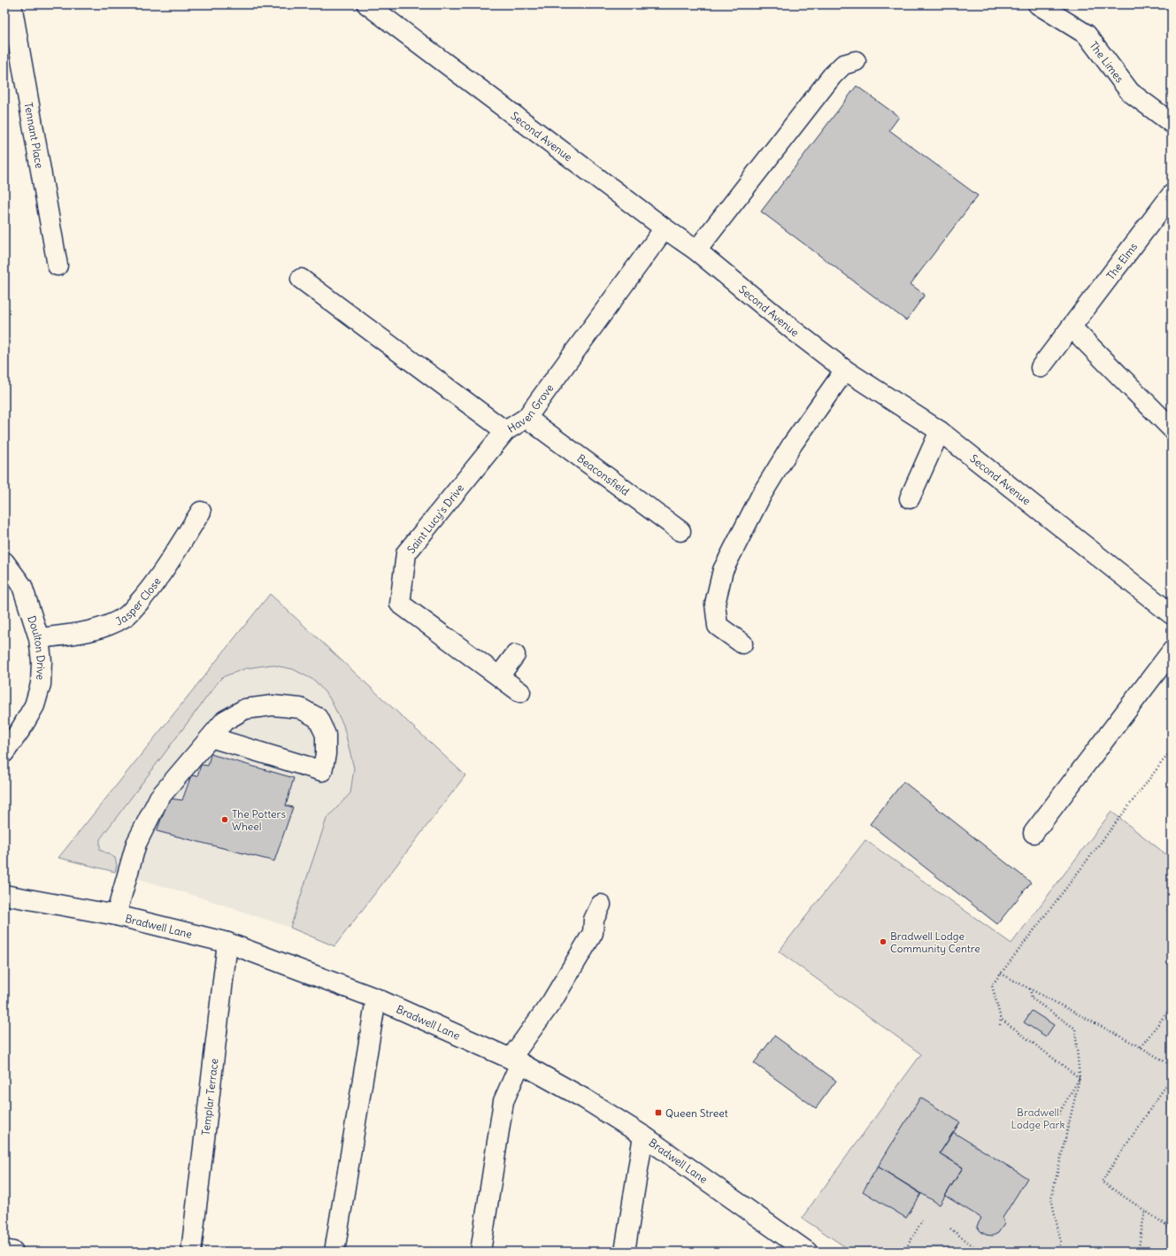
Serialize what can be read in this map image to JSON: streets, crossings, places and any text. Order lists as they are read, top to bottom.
{
  "streets": {
    "street": [
      "The Limes",
      "Tennant Place",
      "Second Avenue",
      "The Elms",
      "Haven Grove",
      "Beaconsfield",
      "Saint Lucy's Drive",
      "Jasper Close",
      "Doulton Drive",
      "Bradwell Lane",
      "Templar Terrace"
    ]
  },
  "crossings": [
    ["Second Avenue", "Haven Grove"],
    ["Haven Grove", "Beaconsfield"],
    ["Haven Grove", "Saint Lucy's Drive"],
    ["Jasper Close", "Doulton Drive"],
    ["Bradwell Lane", "Templar Terrace"]
  ],
  "parks": ["Bradwell Lodge Park"],
  "places": {
    "other": ["The Potters Wheel", "Bradwell Lodge Community Centre"],
    "transit": ["Queen Street"]
  }
}
